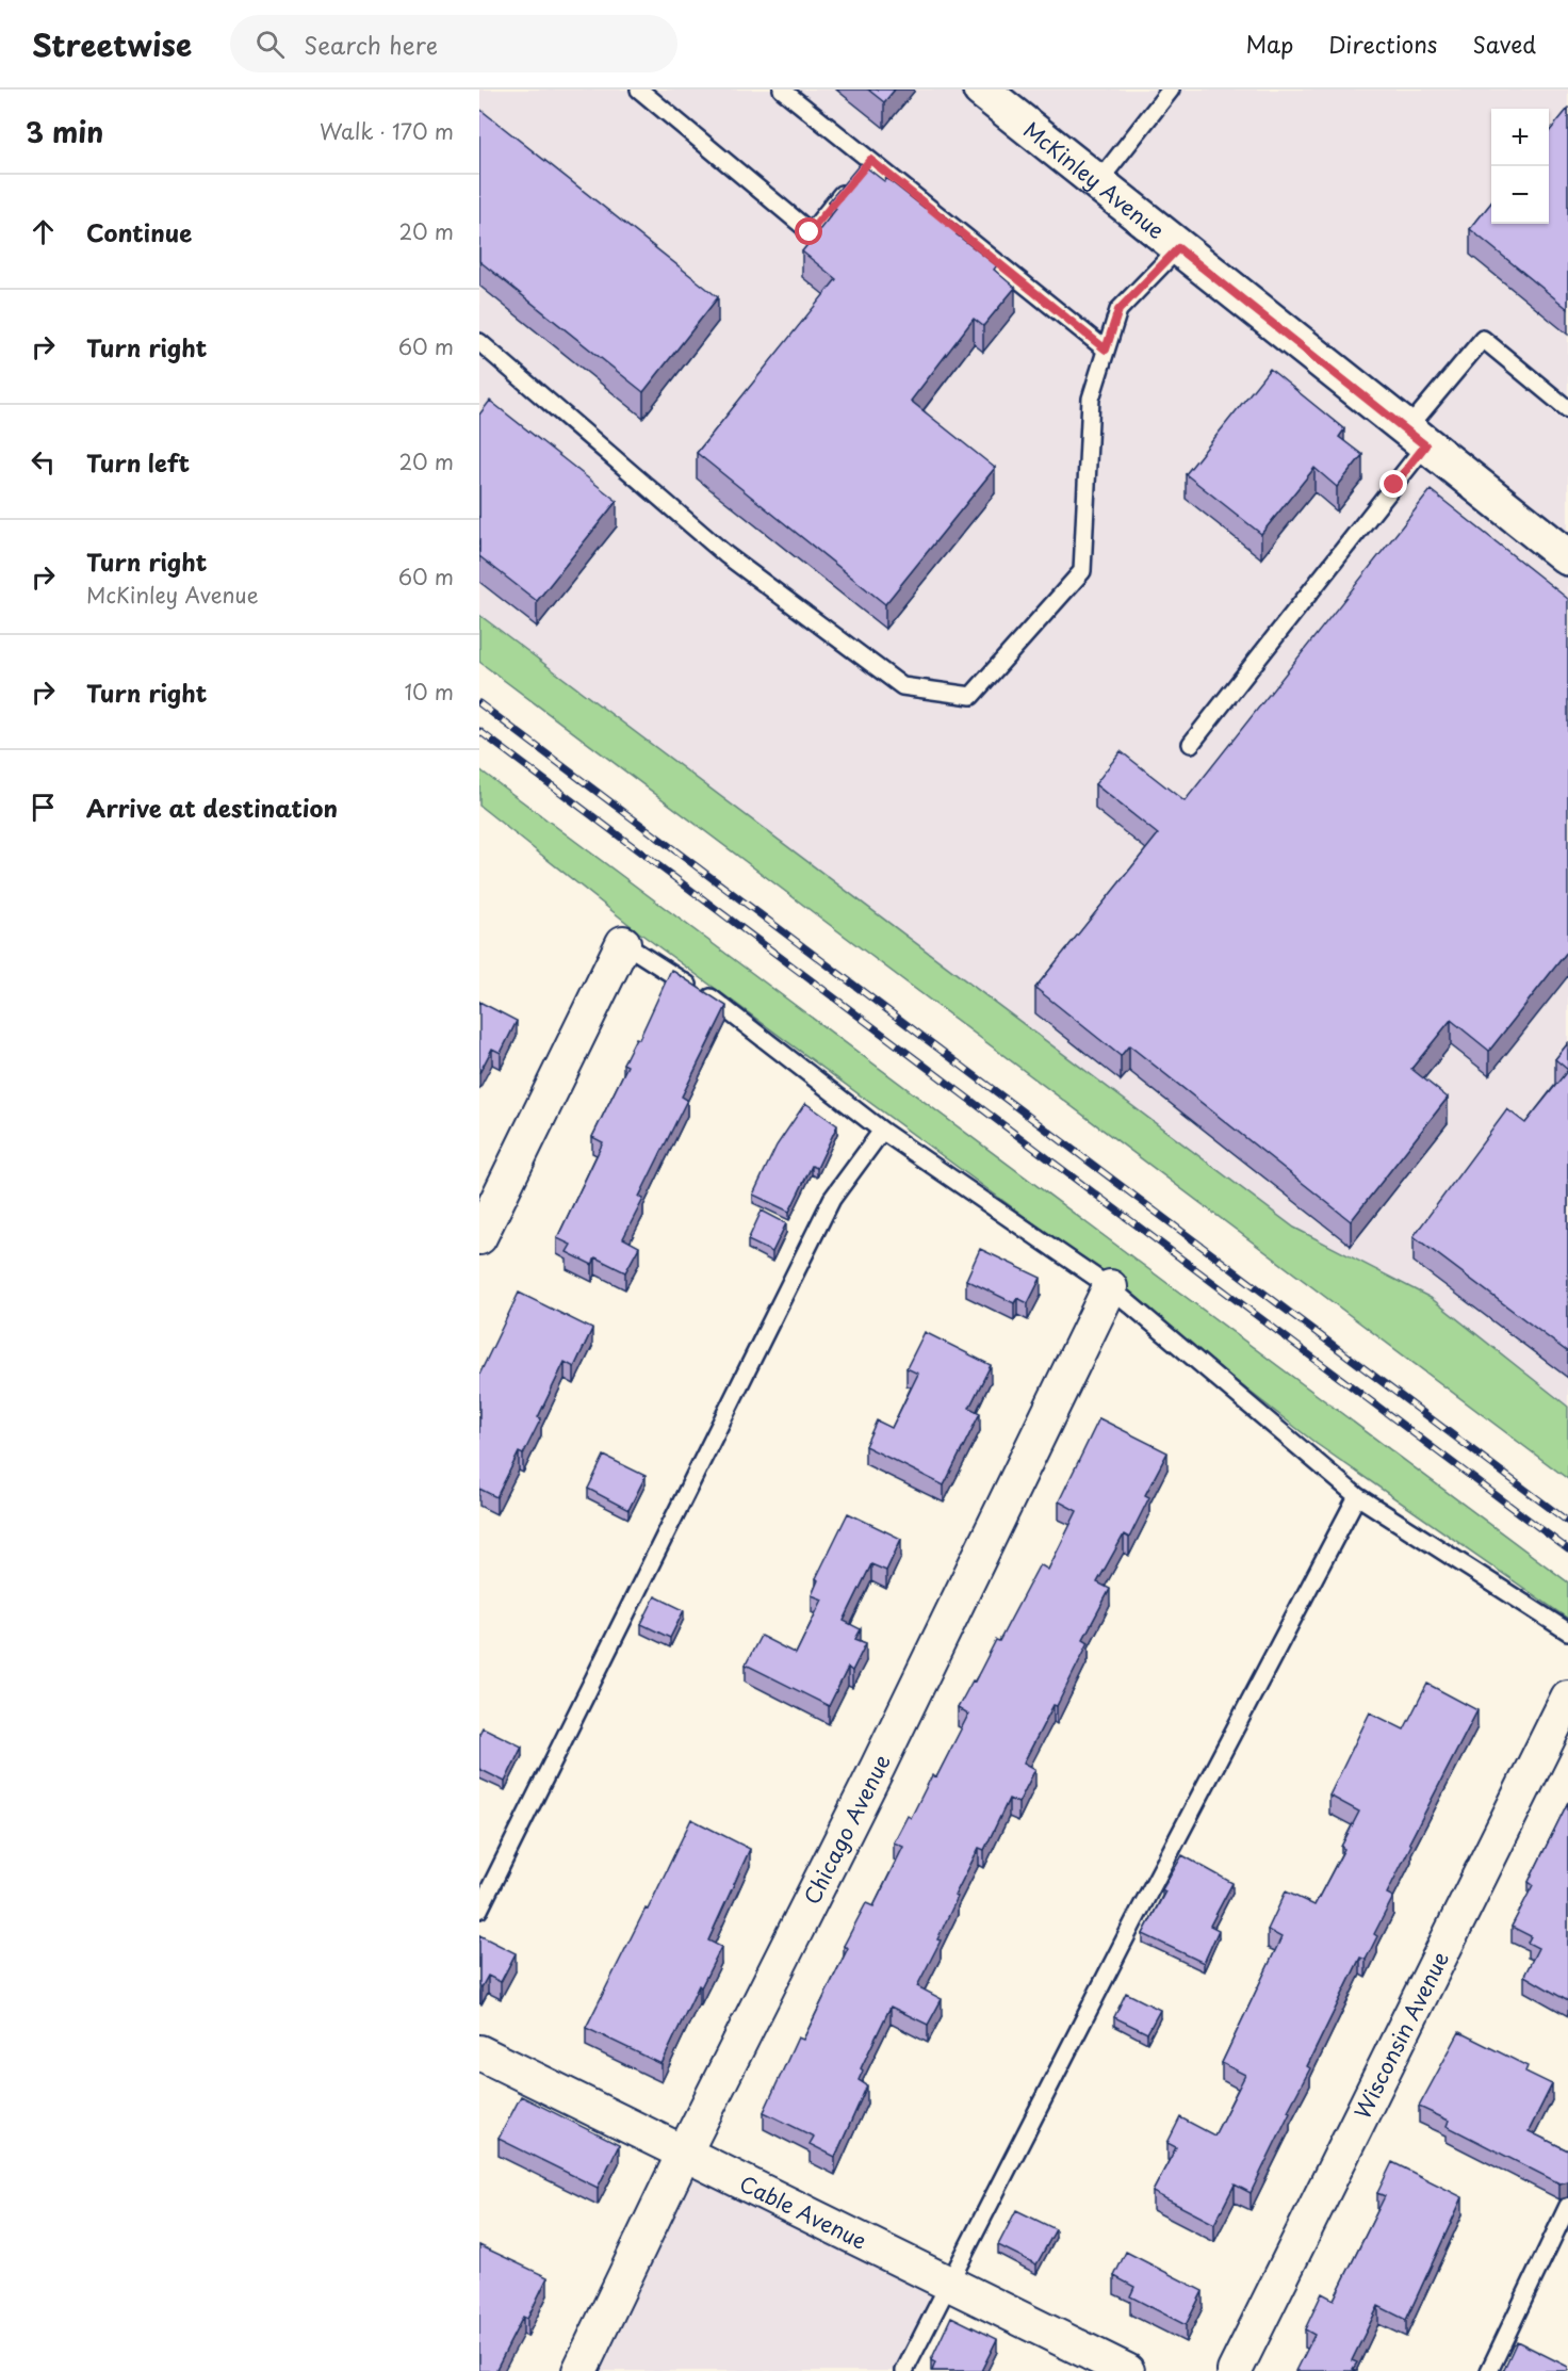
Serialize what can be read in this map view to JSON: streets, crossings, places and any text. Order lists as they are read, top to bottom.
{
  "streets": {
    "main road": ["McKinley Avenue"],
    "street": ["Chicago Avenue", "Wisconsin Avenue", "Cable Avenue"]
  },
  "crossings": [
    ["Chicago Avenue", "Cable Avenue"]
  ],
  "page": {
    "header": "Streetwise",
    "search": "Search here",
    "nav": ["Map", "Directions", "Saved"],
    "heading": ["3 min", "Walk · 170 m"],
    "map_buttons": ["+", "−"],
    "list": [
      ["Continue", "20 m"],
      ["Turn right", "60 m"],
      ["Turn left", "20 m"],
      ["Turn right", "McKinley Avenue", "60 m"],
      ["Turn right", "10 m"],
      "Arrive at destination"
    ]
  }
}
